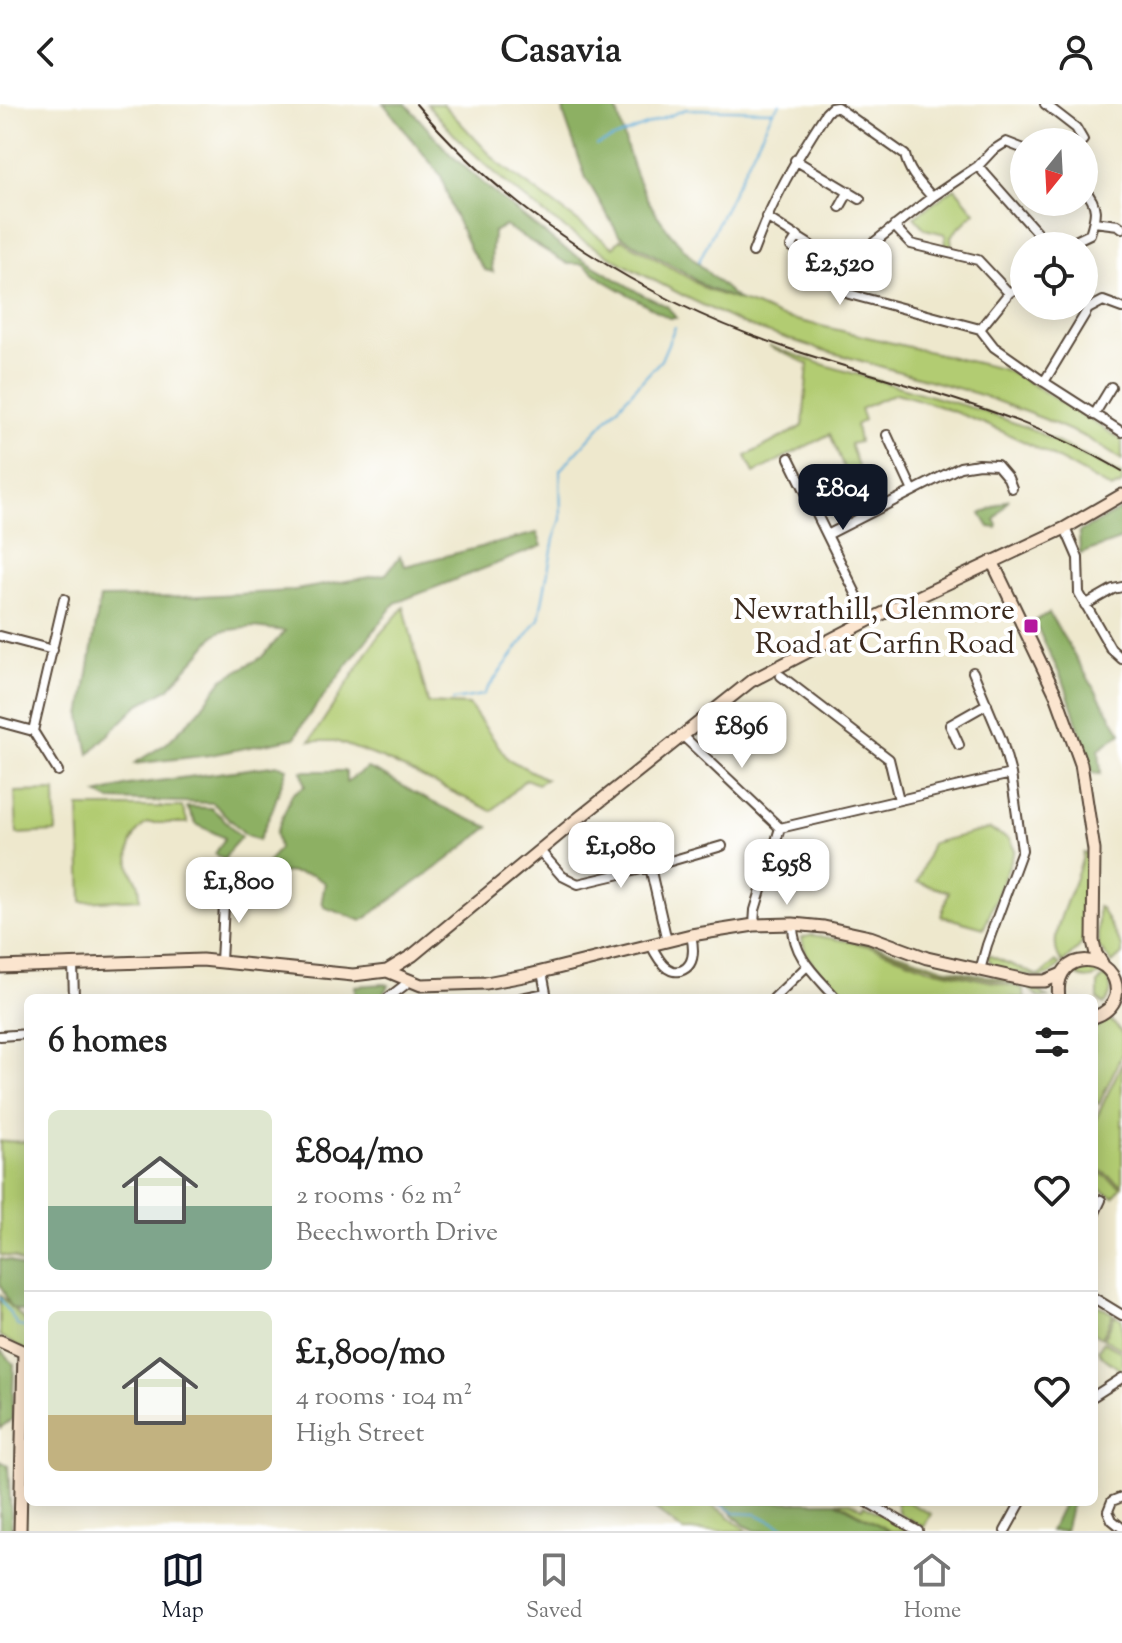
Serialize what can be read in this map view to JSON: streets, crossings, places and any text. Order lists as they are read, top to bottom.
{
  "places": {
    "transit": ["Newrathill, Glenmore Road at Carfin Road"]
  },
  "north": "bottom",
  "page": {
    "header": "Casavia",
    "price": [
      "£2,520",
      "£804",
      "£896",
      "£1,080",
      "£958",
      "£1,800"
    ],
    "heading": "6 homes",
    "list": [
      {
        "name": "£804/mo",
        "note": "2 rooms · 62 m² · Beechworth Drive"
      },
      {
        "name": "£1,800/mo",
        "note": "4 rooms · 104 m² · High Street"
      }
    ],
    "tabs": ["Map", "Saved", "Home"]
  }
}
